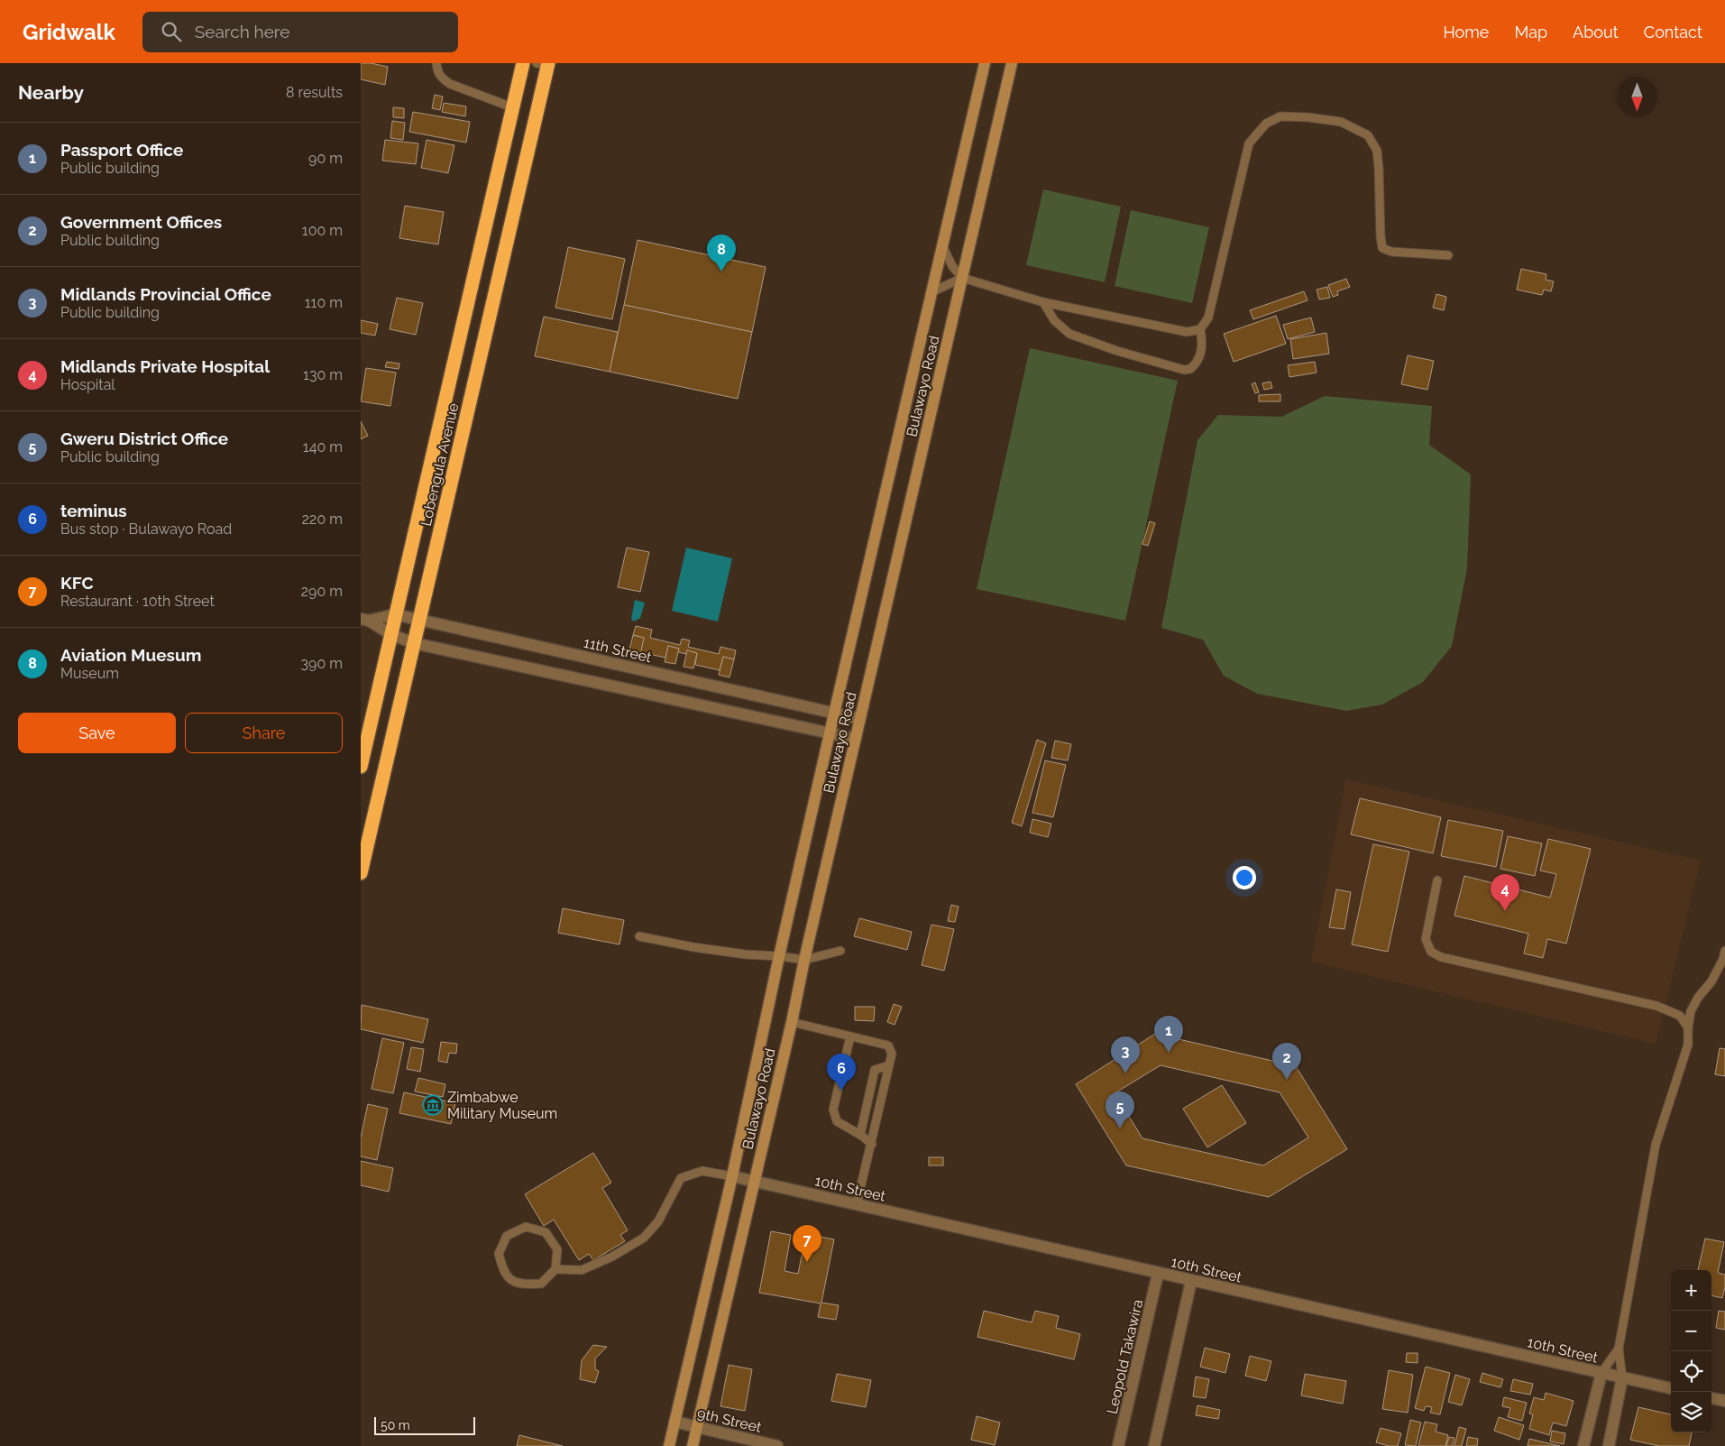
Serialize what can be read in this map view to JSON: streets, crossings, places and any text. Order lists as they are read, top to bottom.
{
  "streets": {
    "highway": ["Lobengula Avenue"],
    "street": [
      "Bulawayo Road",
      "11th Street",
      "10th Street",
      "Leopold Takawira",
      "9th Street"
    ]
  },
  "crossings": [
    ["Bulawayo Road", "11th Street"],
    ["Bulawayo Road", "10th Street"],
    ["Bulawayo Road", "9th Street"],
    ["Lobengula Avenue", "11th Street"],
    ["10th Street", "Leopold Takawira"]
  ],
  "places": {
    "museum": ["Zimbabwe Military Museum"]
  },
  "scale_bar": "50 m",
  "north": "bottom",
  "page": {
    "header": "Gridwalk",
    "search": "Search here",
    "nav": [
      "Home",
      "Map",
      "About",
      "Contact"
    ],
    "heading": ["Nearby", "8 results"],
    "list": [
      {
        "mark": "1",
        "name": "Passport Office",
        "note": "Public building",
        "value": "90 m"
      },
      {
        "mark": "2",
        "name": "Government Offices",
        "note": "Public building",
        "value": "100 m"
      },
      {
        "mark": "3",
        "name": "Midlands Provincial Office",
        "note": "Public building",
        "value": "110 m"
      },
      {
        "mark": "4",
        "name": "Midlands Private Hospital",
        "note": "Hospital",
        "value": "130 m"
      },
      {
        "mark": "5",
        "name": "Gweru District Office",
        "note": "Public building",
        "value": "140 m"
      },
      {
        "mark": "6",
        "name": "teminus",
        "note": "Bus stop · Bulawayo Road",
        "value": "220 m"
      },
      {
        "mark": "7",
        "name": "KFC",
        "note": "Restaurant · 10th Street",
        "value": "290 m"
      },
      {
        "mark": "8",
        "name": "Aviation Muesum",
        "note": "Museum",
        "value": "390 m"
      }
    ],
    "pins": [
      "8",
      "4",
      "1",
      "3",
      "2",
      "6",
      "5",
      "7"
    ],
    "buttons": ["Save", "Share"],
    "map_buttons": ["+", "−"],
    "scale": "50 m"
  }
}
